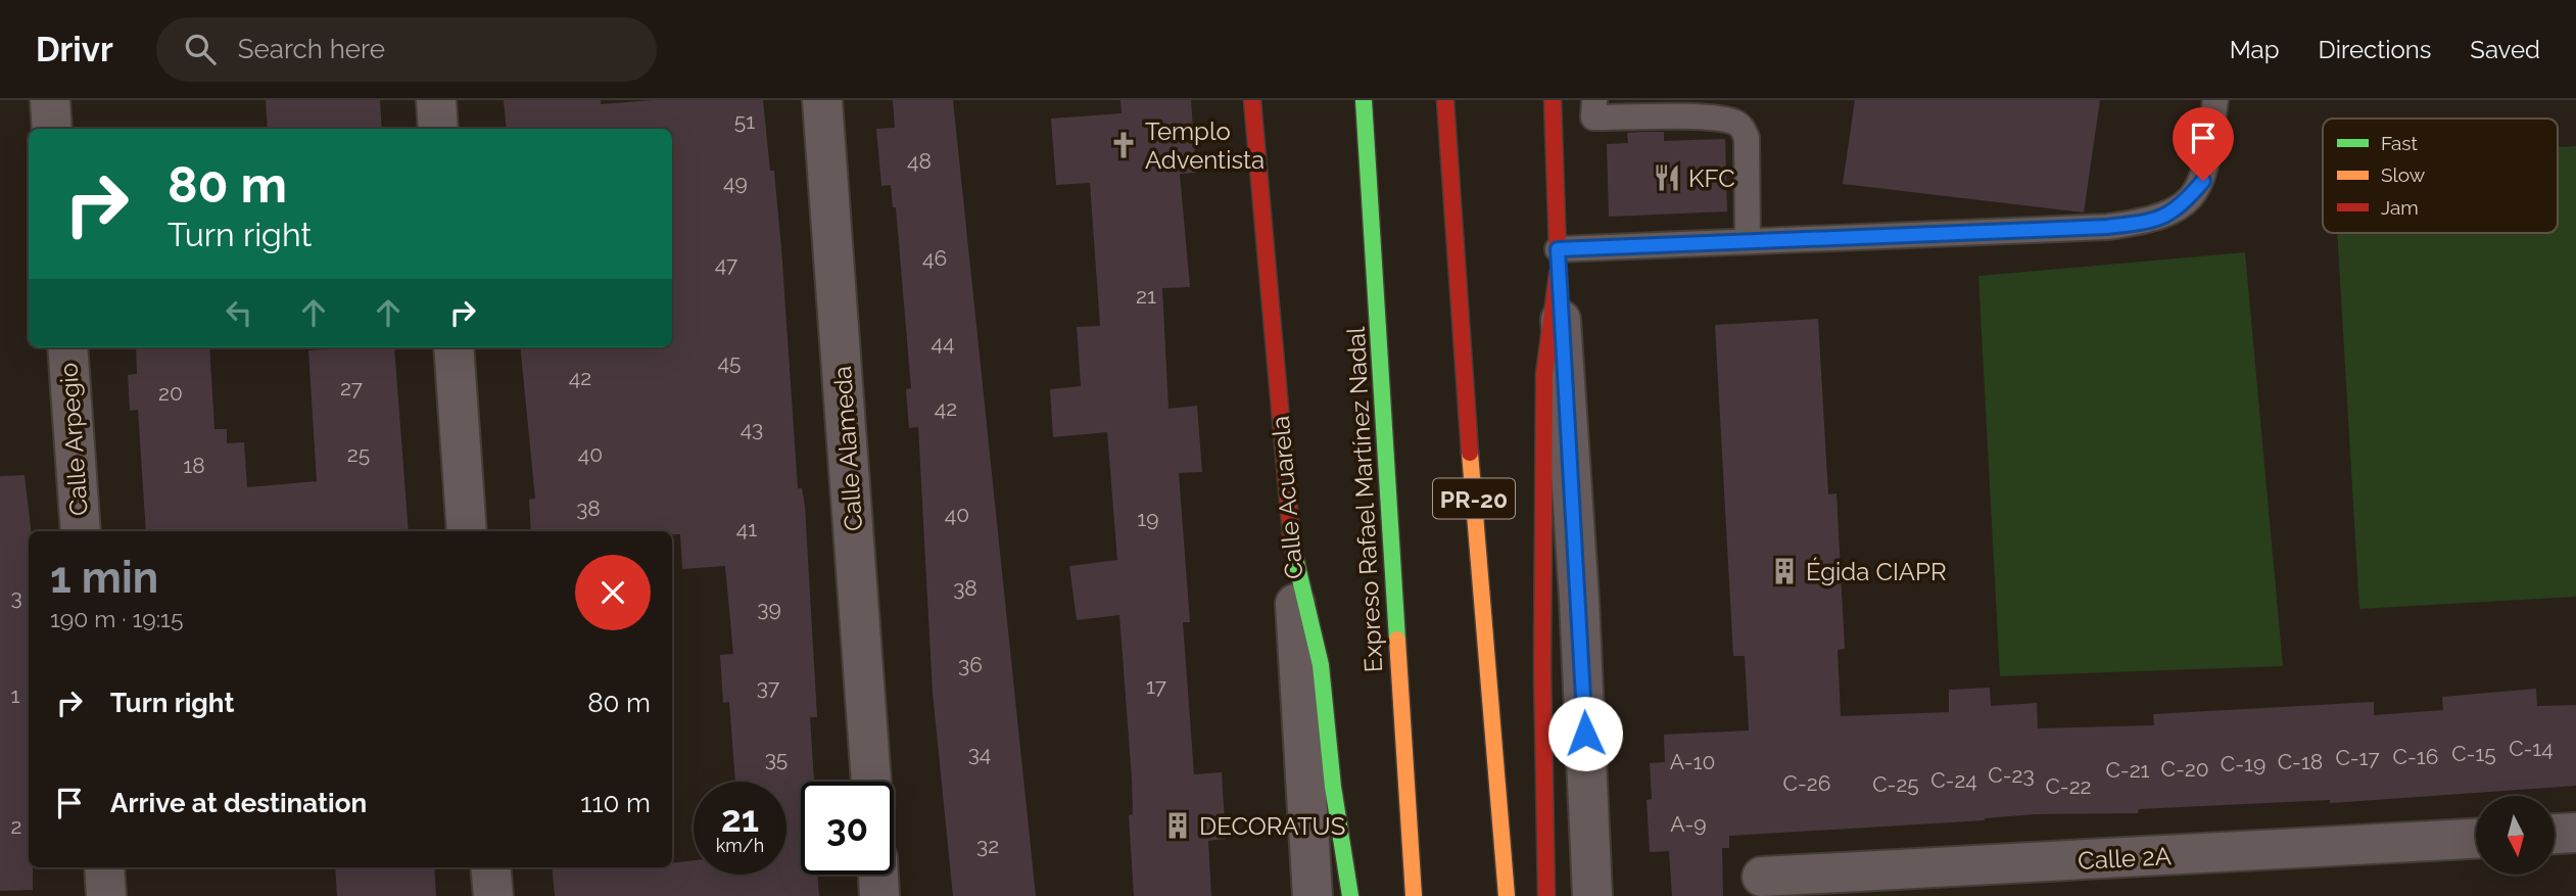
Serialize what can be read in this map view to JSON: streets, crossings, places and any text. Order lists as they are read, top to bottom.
{
  "streets": {
    "main road": ["Calle Acuarela", "PR-20", "Expreso Rafael Martínez Nadal"],
    "street": ["Calle Arpegio", "Calle Alameda", "Calle 2A"]
  },
  "places": {
    "church": ["Templo Adventista"],
    "restaurant": ["KFC"],
    "building": ["Égida CIAPR", "DECORATUS"]
  },
  "house_numbers": [
    "51",
    "48",
    "49",
    "46",
    "47",
    "21",
    "44",
    "45",
    "42",
    "27",
    "20",
    "42",
    "43",
    "25",
    "40",
    "18",
    "38",
    "40",
    "19",
    "41",
    "38",
    "3",
    "39",
    "36",
    "17",
    "37",
    "1",
    "C-14",
    "34",
    "C-15",
    "C-16",
    "C-17",
    "35",
    "A-10",
    "C-18",
    "C-19",
    "C-20",
    "C-21",
    "C-23",
    "C-24",
    "C-26",
    "C-25",
    "C-22",
    "A-9",
    "2",
    "32"
  ],
  "legend": ["Fast", "Slow", "Jam"],
  "north": "bottom",
  "page": {
    "header": "Drivr",
    "search": "Search here",
    "nav": ["Map", "Directions", "Saved"],
    "turn": ["80 m", "Turn right"],
    "heading": ["1 min", "190 m · 19:15"],
    "list": [
      {
        "name": "Turn right",
        "value": "80 m"
      },
      {
        "name": "Arrive at destination",
        "value": "110 m"
      }
    ],
    "speed": "21 km/h",
    "limit": "30"
  }
}
